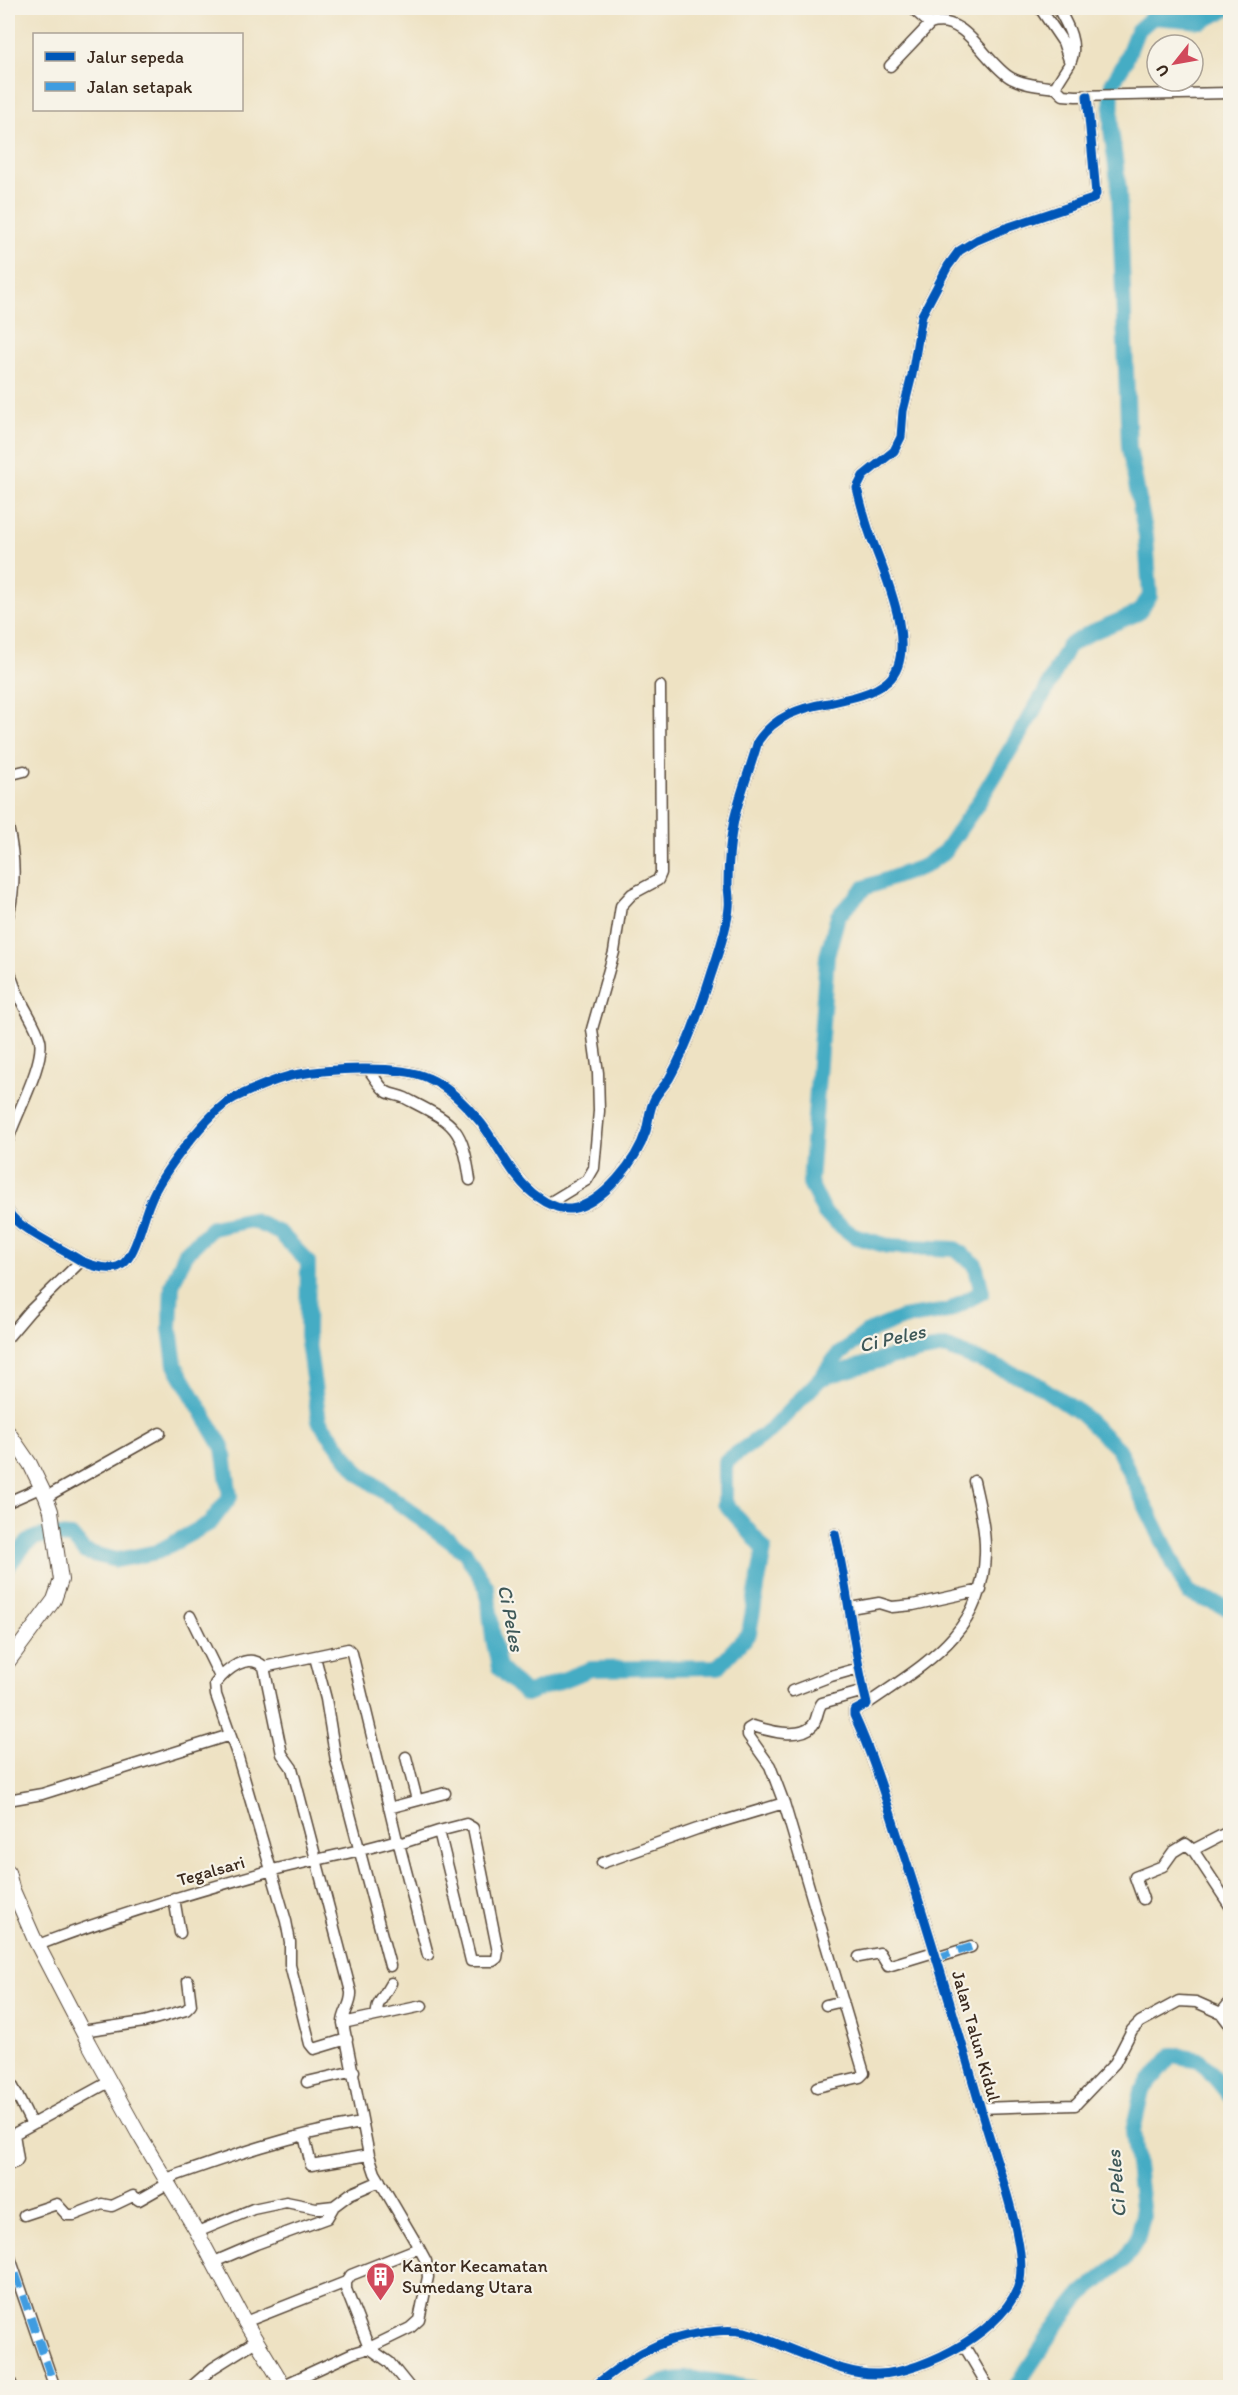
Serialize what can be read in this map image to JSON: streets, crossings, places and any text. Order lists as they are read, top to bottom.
{
  "streets": {
    "street": ["Tegalsari", "Jalan Talun Kidul"]
  },
  "water": ["Ci Peles"],
  "places": {
    "building": ["Kantor Kecamatan Sumedang Utara"]
  },
  "legend": ["Jalur sepeda", "Jalan setapak"],
  "north": "bottom left"
}
